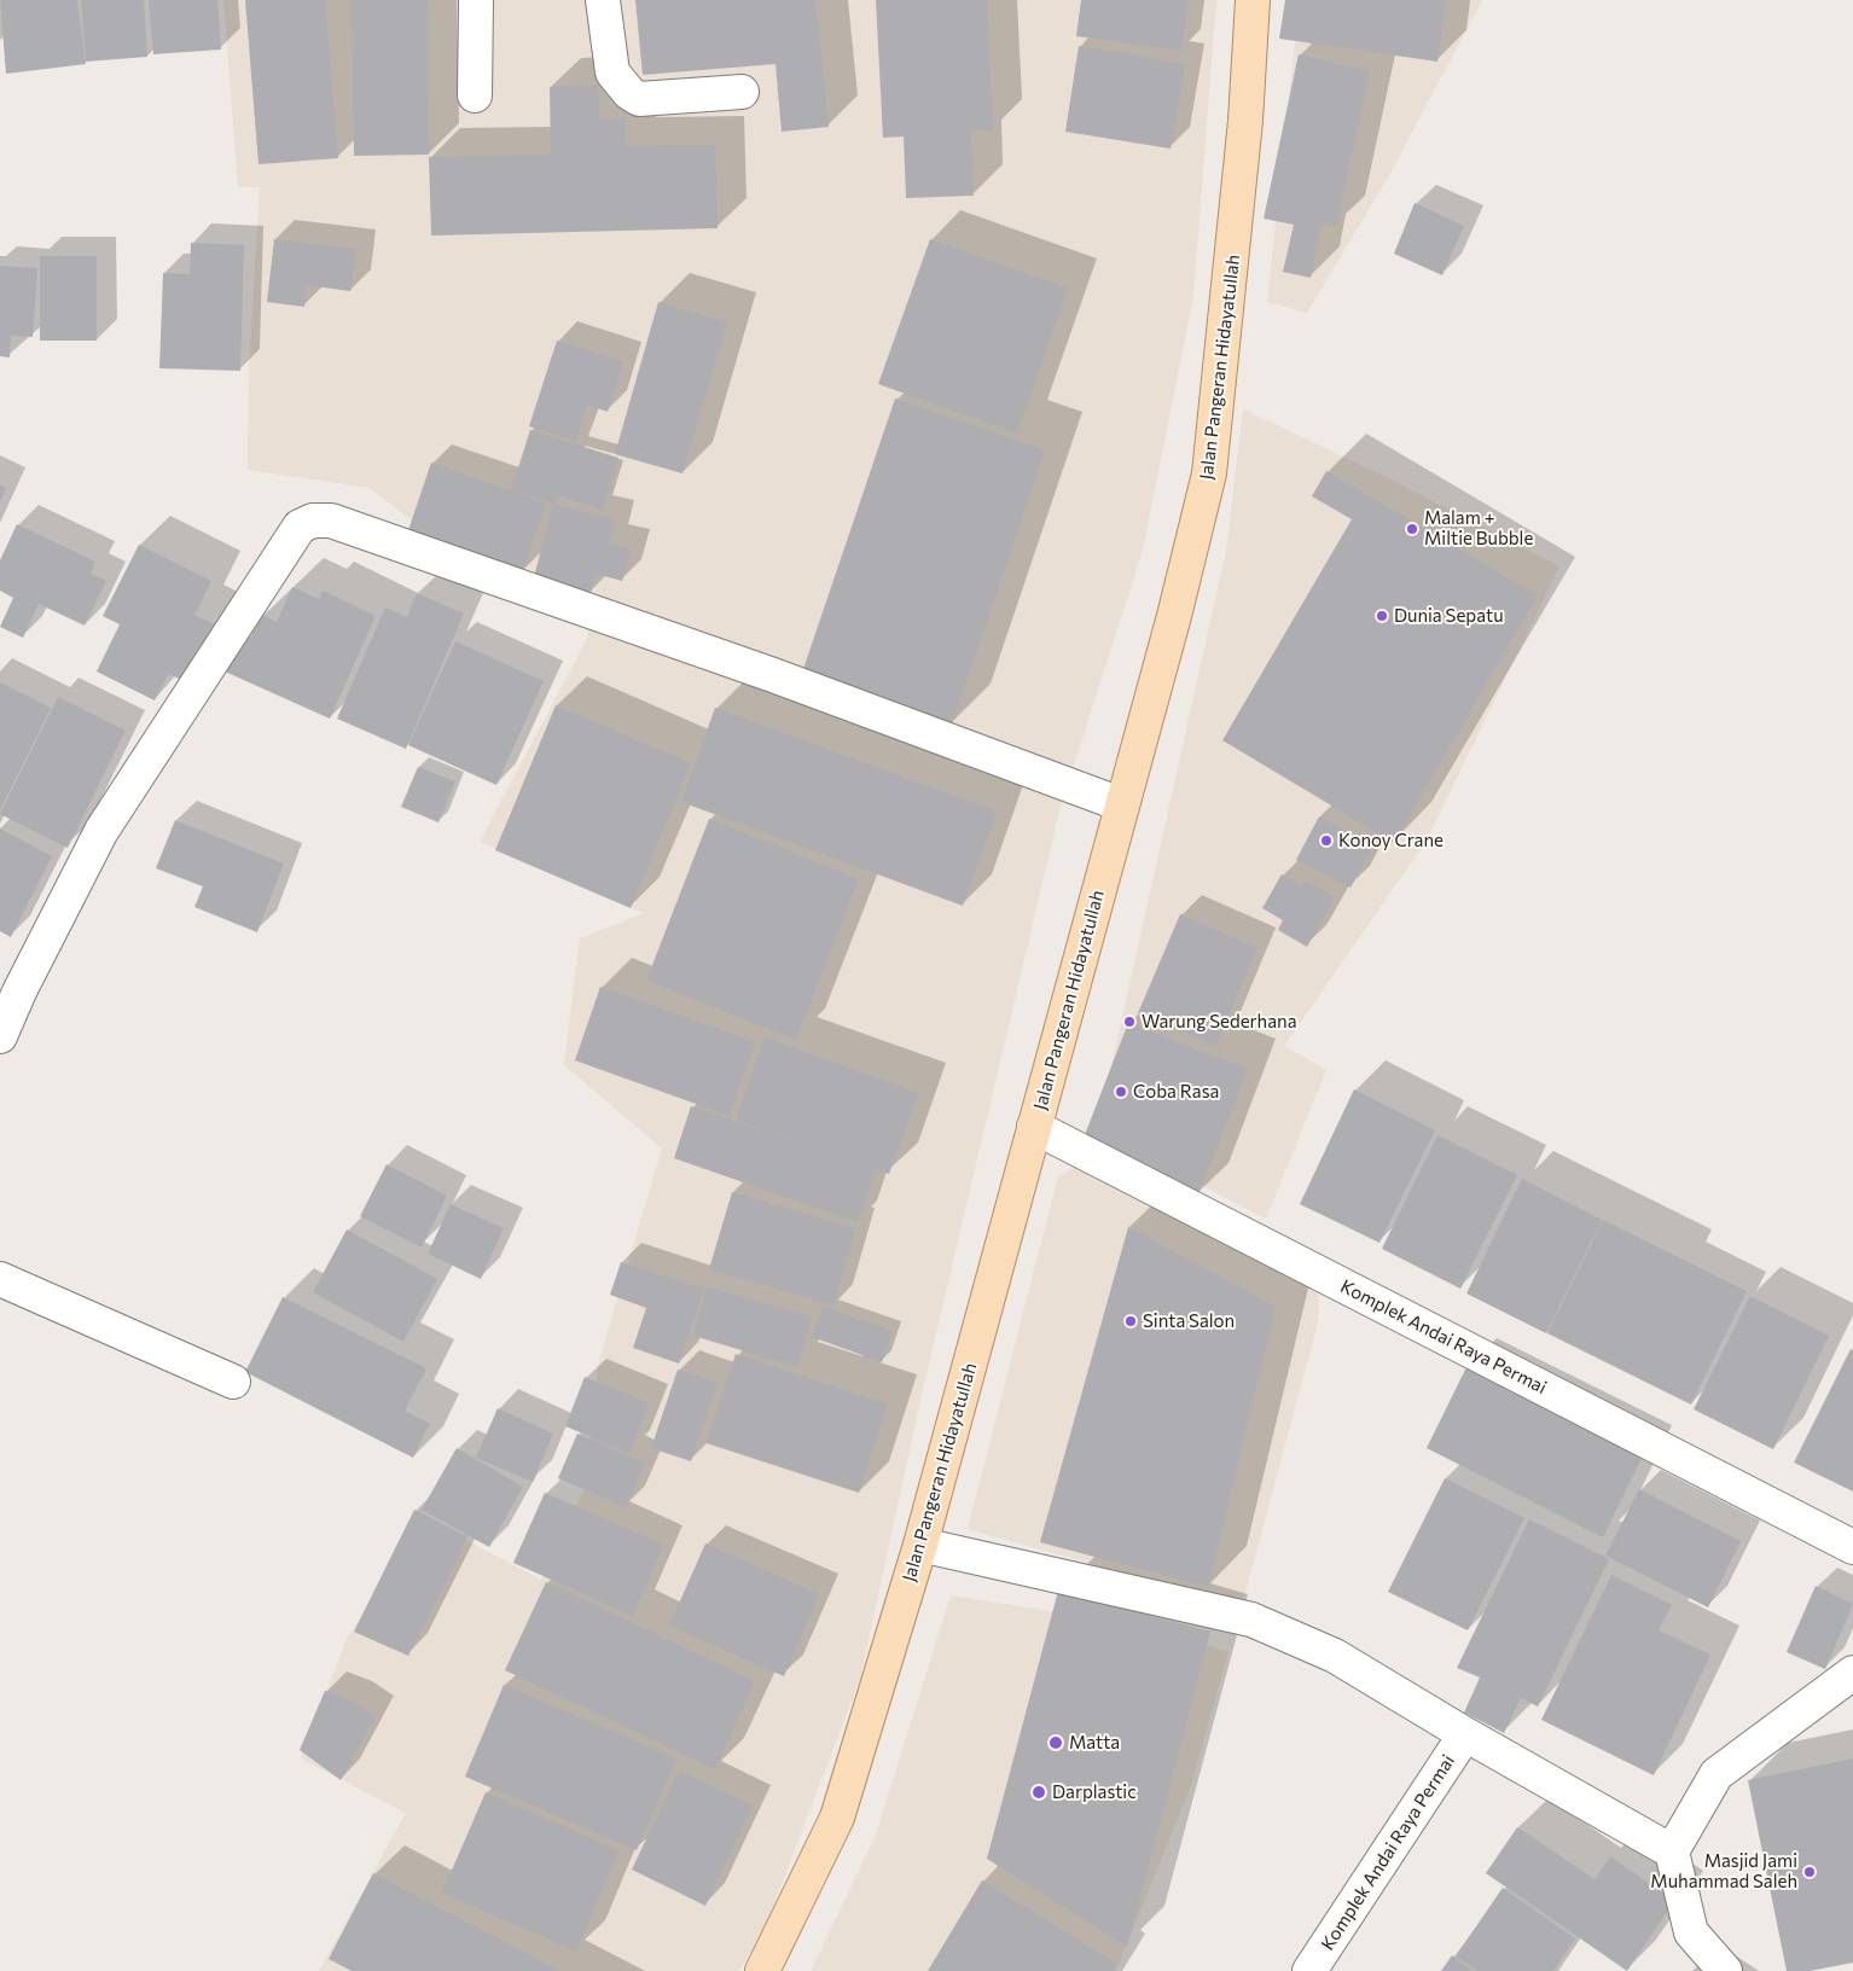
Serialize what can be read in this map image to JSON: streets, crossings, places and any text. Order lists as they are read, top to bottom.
{
  "streets": {
    "main road": ["Jalan Pangeran Hidayatullah"],
    "street": ["Komplek Andai Raya Permai"]
  },
  "crossings": [
    ["Jalan Pangeran Hidayatullah", "Komplek Andai Raya Permai"]
  ],
  "places": [
    "Malam + Miltie Bubble",
    "Dunia Sepatu",
    "Konoy Crane",
    "Warung Sederhana",
    "Coba Rasa",
    "Sinta Salon",
    "Matta",
    "Darplastic",
    "Masjid Jami Muhammad Saleh"
  ]
}
